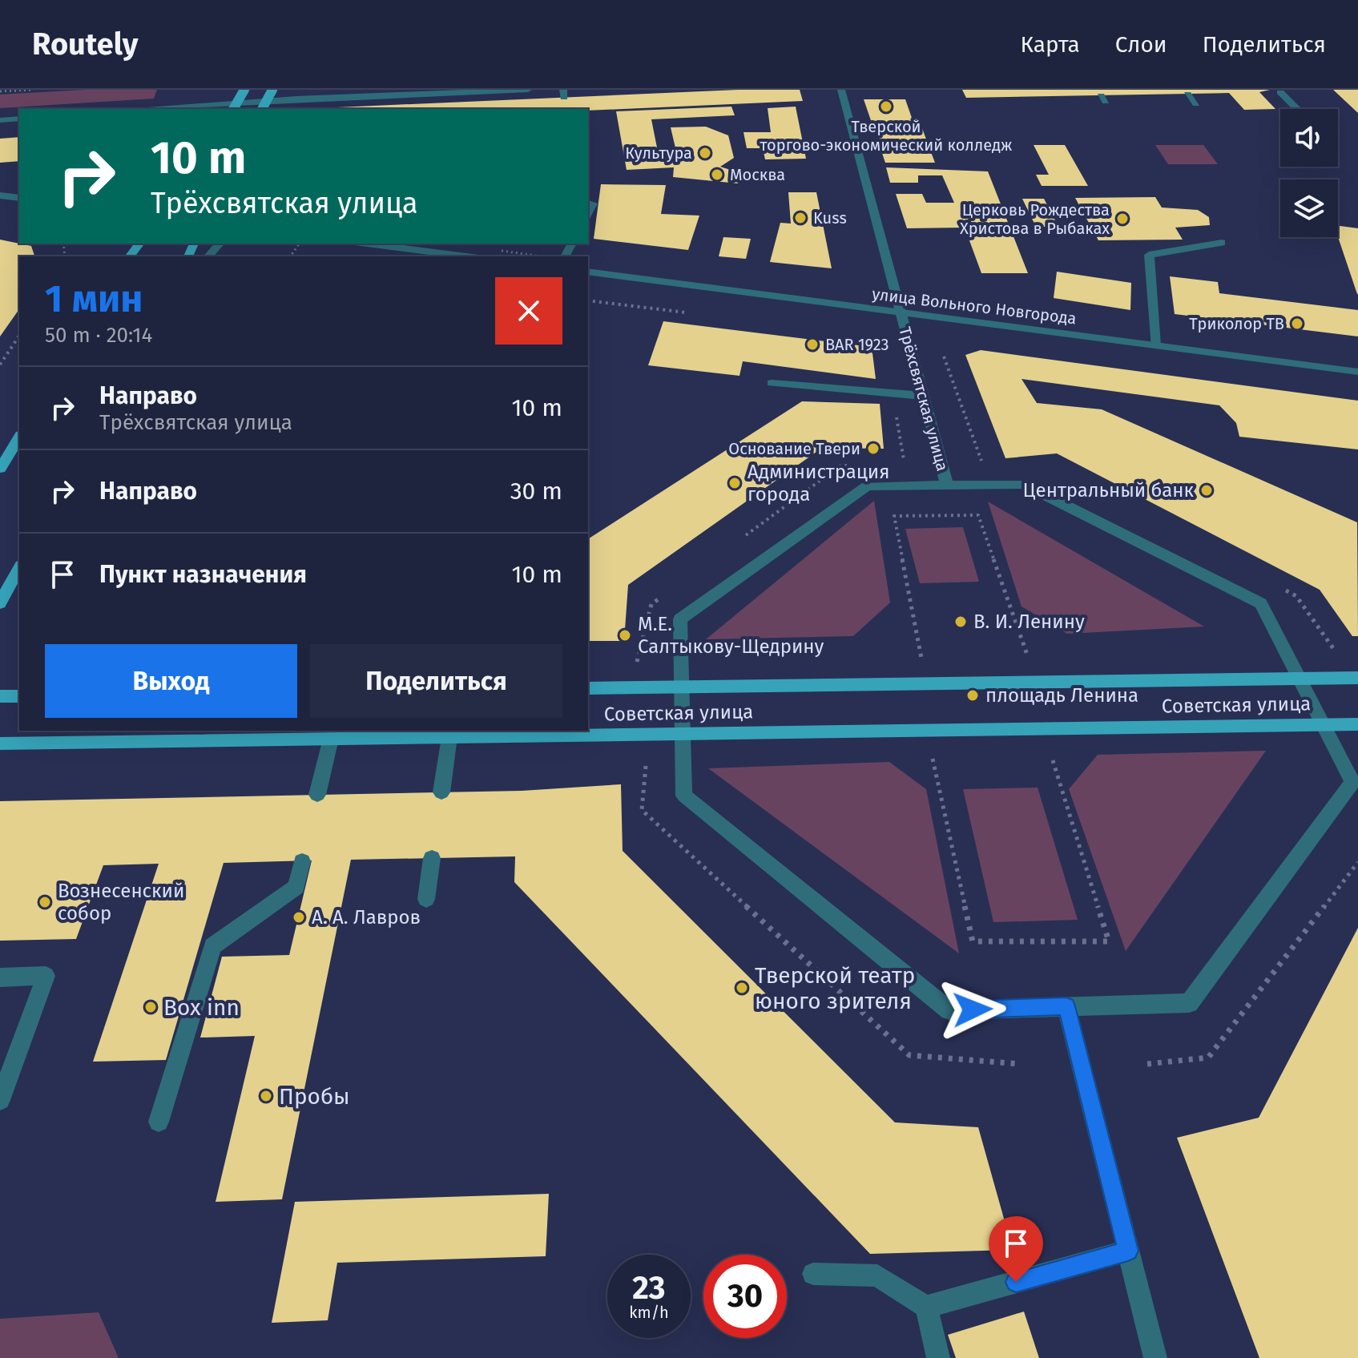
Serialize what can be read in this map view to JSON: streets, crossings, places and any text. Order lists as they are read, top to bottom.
{
  "streets": {
    "main road": ["Советская улица"],
    "street": ["улица Вольного Новгорода", "Трёхсвятская улица"]
  },
  "crossings": [
    ["улица Вольного Новгорода", "Трёхсвятская улица"]
  ],
  "places": [
    "Тверской торгово-экономический колледж",
    "Культура",
    "Москва",
    "Kuss",
    "Церковь Рождества Христова в Рыбаках",
    "Триколор ТВ",
    "BAR 1923",
    "Основание Твери",
    "Администрация города",
    "Центральный банк",
    "В. И. Ленину",
    "М.Е. Салтыкову-Щедрину",
    "площадь Ленина",
    "Вознесенский собор",
    "А. А. Лавров",
    "Тверской театр юного зрителя",
    "Box inn",
    "Пробы"
  ],
  "page": {
    "header": "Routely",
    "nav": ["Карта", "Слои", "Поделиться"],
    "turn": ["10 m", "Трёхсвятская улица"],
    "heading": ["1 мин", "50 m · 20:14"],
    "list": [
      {
        "name": "Направо",
        "note": "Трёхсвятская улица",
        "value": "10 m"
      },
      {
        "name": "Направо",
        "value": "30 m"
      },
      {
        "name": "Пункт назначения",
        "value": "10 m"
      }
    ],
    "buttons": ["Выход", "Поделиться"],
    "speed": "23 km/h",
    "limit": "30"
  }
}
